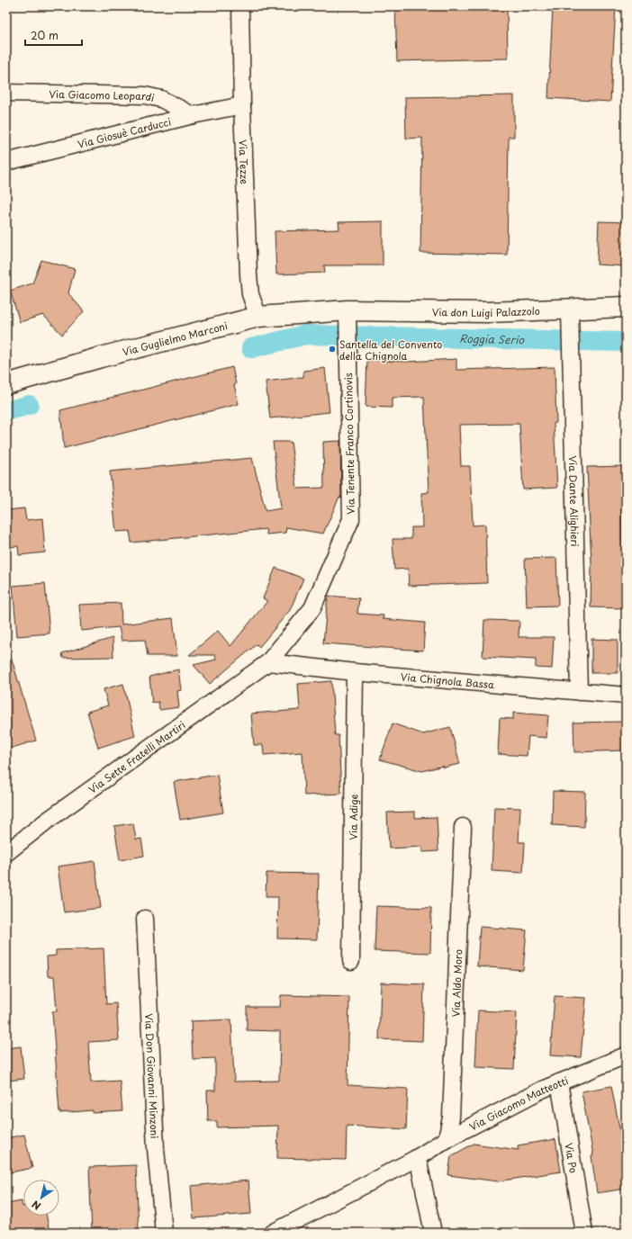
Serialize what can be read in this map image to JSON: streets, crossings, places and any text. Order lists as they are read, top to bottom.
{
  "streets": {
    "street": [
      "Via Giacomo Leopardi",
      "Via Giosuè Carducci",
      "Via Tezze",
      "Via don Luigi Palazzolo",
      "Via Guglielmo Marconi",
      "Via Tenente Franco Cortinovis",
      "Via Dante Alighieri",
      "Via Chignola Bassa",
      "Via Sette Fratelli Martiri",
      "Via Adige",
      "Via Aldo Moro",
      "Via Don Giovanni Minzoni",
      "Via Giacomo Matteotti",
      "Via Po"
    ]
  },
  "crossings": [
    ["Via Giacomo Leopardi", "Via Giosuè Carducci"],
    ["Via Giosuè Carducci", "Via Tezze"],
    ["Via Tezze", "Via Guglielmo Marconi"],
    ["Via don Luigi Palazzolo", "Via Guglielmo Marconi"],
    ["Via don Luigi Palazzolo", "Via Tenente Franco Cortinovis"],
    ["Via don Luigi Palazzolo", "Via Dante Alighieri"],
    ["Via Guglielmo Marconi", "Via Tenente Franco Cortinovis"],
    ["Via Tenente Franco Cortinovis", "Via Chignola Bassa"],
    ["Via Tenente Franco Cortinovis", "Via Sette Fratelli Martiri"],
    ["Via Dante Alighieri", "Via Chignola Bassa"],
    ["Via Chignola Bassa", "Via Sette Fratelli Martiri"],
    ["Via Chignola Bassa", "Via Adige"],
    ["Via Aldo Moro", "Via Giacomo Matteotti"],
    ["Via Giacomo Matteotti", "Via Po"]
  ],
  "water": ["Roggia Serio"],
  "places": ["Santella del Convento della Chignola"],
  "scale_bar": "20 m",
  "north": "bottom left"
}
